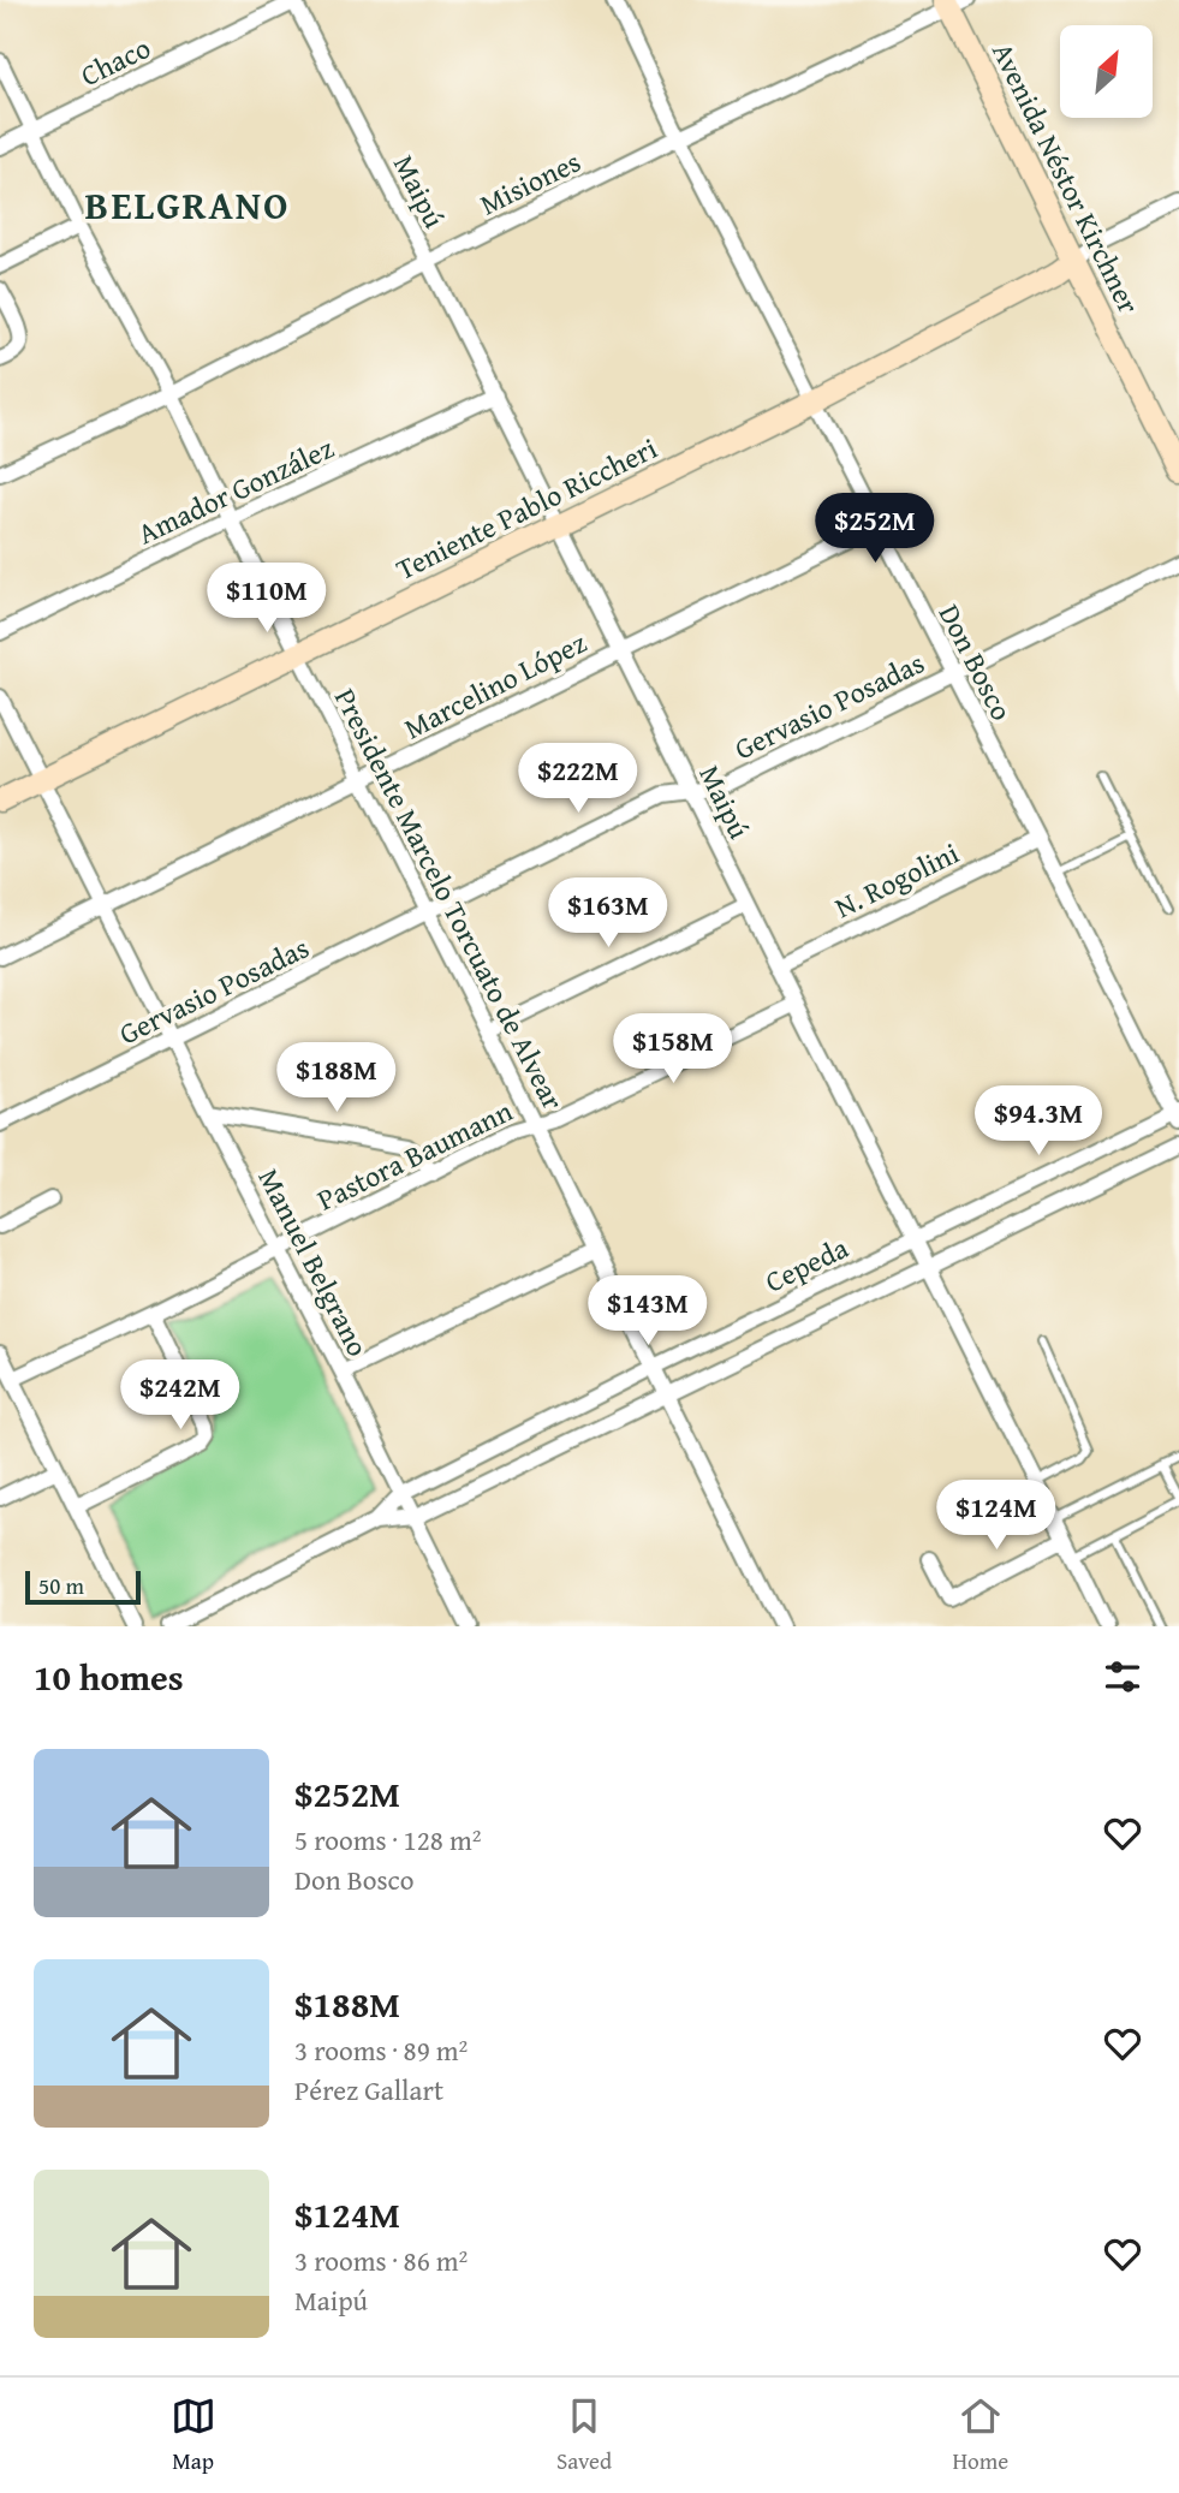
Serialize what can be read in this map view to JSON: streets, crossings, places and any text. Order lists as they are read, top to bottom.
{
  "streets": {
    "street": [
      "Chaco",
      "Avenida Néstor Kirchner",
      "Misiones",
      "Maipú",
      "Amador González",
      "Teniente Pablo Riccheri",
      "Don Bosco",
      "Marcelino López",
      "Gervasio Posadas",
      "N. Rogolini",
      "Presidente Marcelo Torcuato de Alvear",
      "Pastora Baumann",
      "Manuel Belgrano",
      "Cepeda"
    ]
  },
  "crossings": [
    ["Chaco", "Maipú"],
    ["Chaco", "Presidente Marcelo Torcuato de Alvear"],
    ["Avenida Néstor Kirchner", "Misiones"],
    ["Avenida Néstor Kirchner", "Teniente Pablo Riccheri"],
    ["Misiones", "Maipú"],
    ["Misiones", "Don Bosco"],
    ["Misiones", "Presidente Marcelo Torcuato de Alvear"],
    ["Maipú", "Amador González"],
    ["Maipú", "Teniente Pablo Riccheri"],
    ["Maipú", "Marcelino López"],
    ["Maipú", "Gervasio Posadas"],
    ["Maipú", "N. Rogolini"],
    ["Maipú", "Pastora Baumann"],
    ["Maipú", "Cepeda"],
    ["Amador González", "Presidente Marcelo Torcuato de Alvear"],
    ["Teniente Pablo Riccheri", "Don Bosco"],
    ["Teniente Pablo Riccheri", "Presidente Marcelo Torcuato de Alvear"],
    ["Teniente Pablo Riccheri", "Manuel Belgrano"],
    ["Don Bosco", "Marcelino López"],
    ["Don Bosco", "Gervasio Posadas"],
    ["Don Bosco", "N. Rogolini"],
    ["Don Bosco", "Cepeda"],
    ["Marcelino López", "Presidente Marcelo Torcuato de Alvear"],
    ["Marcelino López", "Manuel Belgrano"],
    ["Gervasio Posadas", "Presidente Marcelo Torcuato de Alvear"],
    ["Gervasio Posadas", "Manuel Belgrano"],
    ["Presidente Marcelo Torcuato de Alvear", "Pastora Baumann"],
    ["Presidente Marcelo Torcuato de Alvear", "Cepeda"],
    ["Pastora Baumann", "Manuel Belgrano"],
    ["Manuel Belgrano", "Cepeda"]
  ],
  "districts": ["BELGRANO"],
  "scale_bar": "50 m",
  "north": "top right",
  "page": {
    "price": [
      "$252M",
      "$110M",
      "$222M",
      "$163M",
      "$158M",
      "$188M",
      "$94.3M",
      "$143M",
      "$242M",
      "$124M"
    ],
    "scale": "50 m",
    "heading": "10 homes",
    "list": [
      {
        "name": "$252M",
        "note": "5 rooms · 128 m² · Don Bosco"
      },
      {
        "name": "$188M",
        "note": "3 rooms · 89 m² · Pérez Gallart"
      },
      {
        "name": "$124M",
        "note": "3 rooms · 86 m² · Maipú"
      }
    ],
    "tabs": ["Map", "Saved", "Home"]
  }
}
